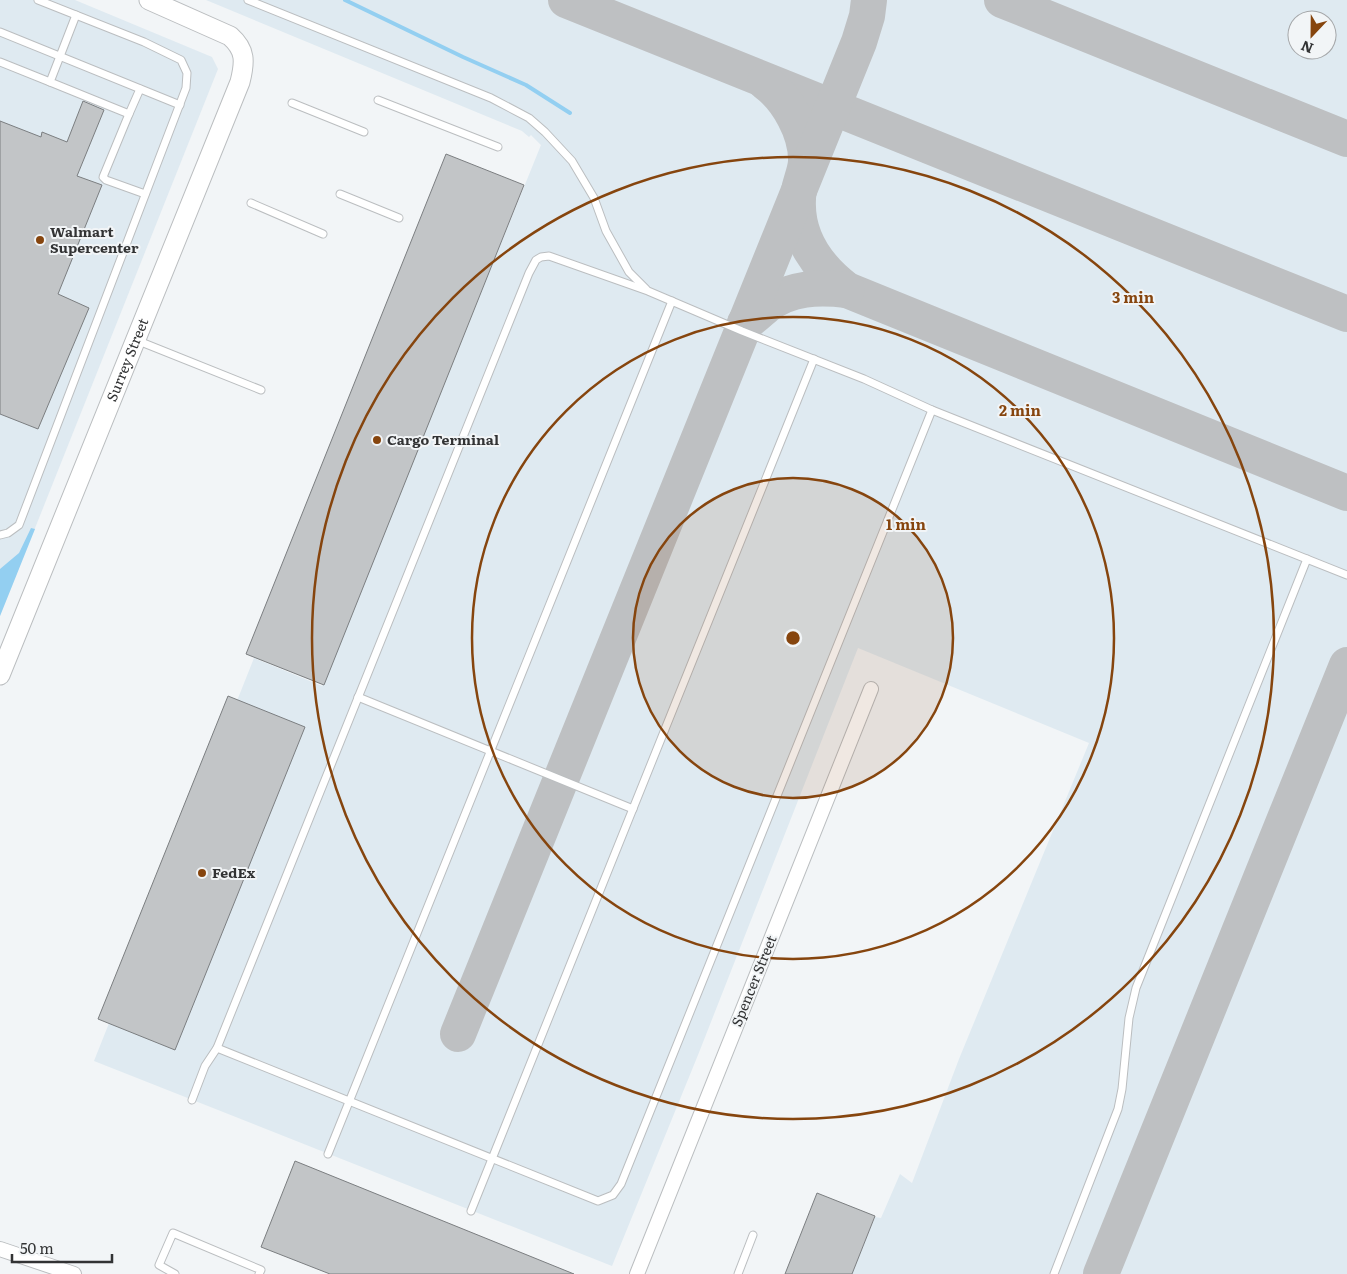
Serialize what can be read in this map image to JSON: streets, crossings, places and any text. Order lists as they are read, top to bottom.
{
  "streets": {
    "street": ["Surrey Street", "Spencer Street"]
  },
  "places": ["Walmart Supercenter", "Cargo Terminal", "FedEx"],
  "scale_bar": "50 m",
  "north": "bottom",
  "rings": ["3 min", "2 min", "1 min"]
}
